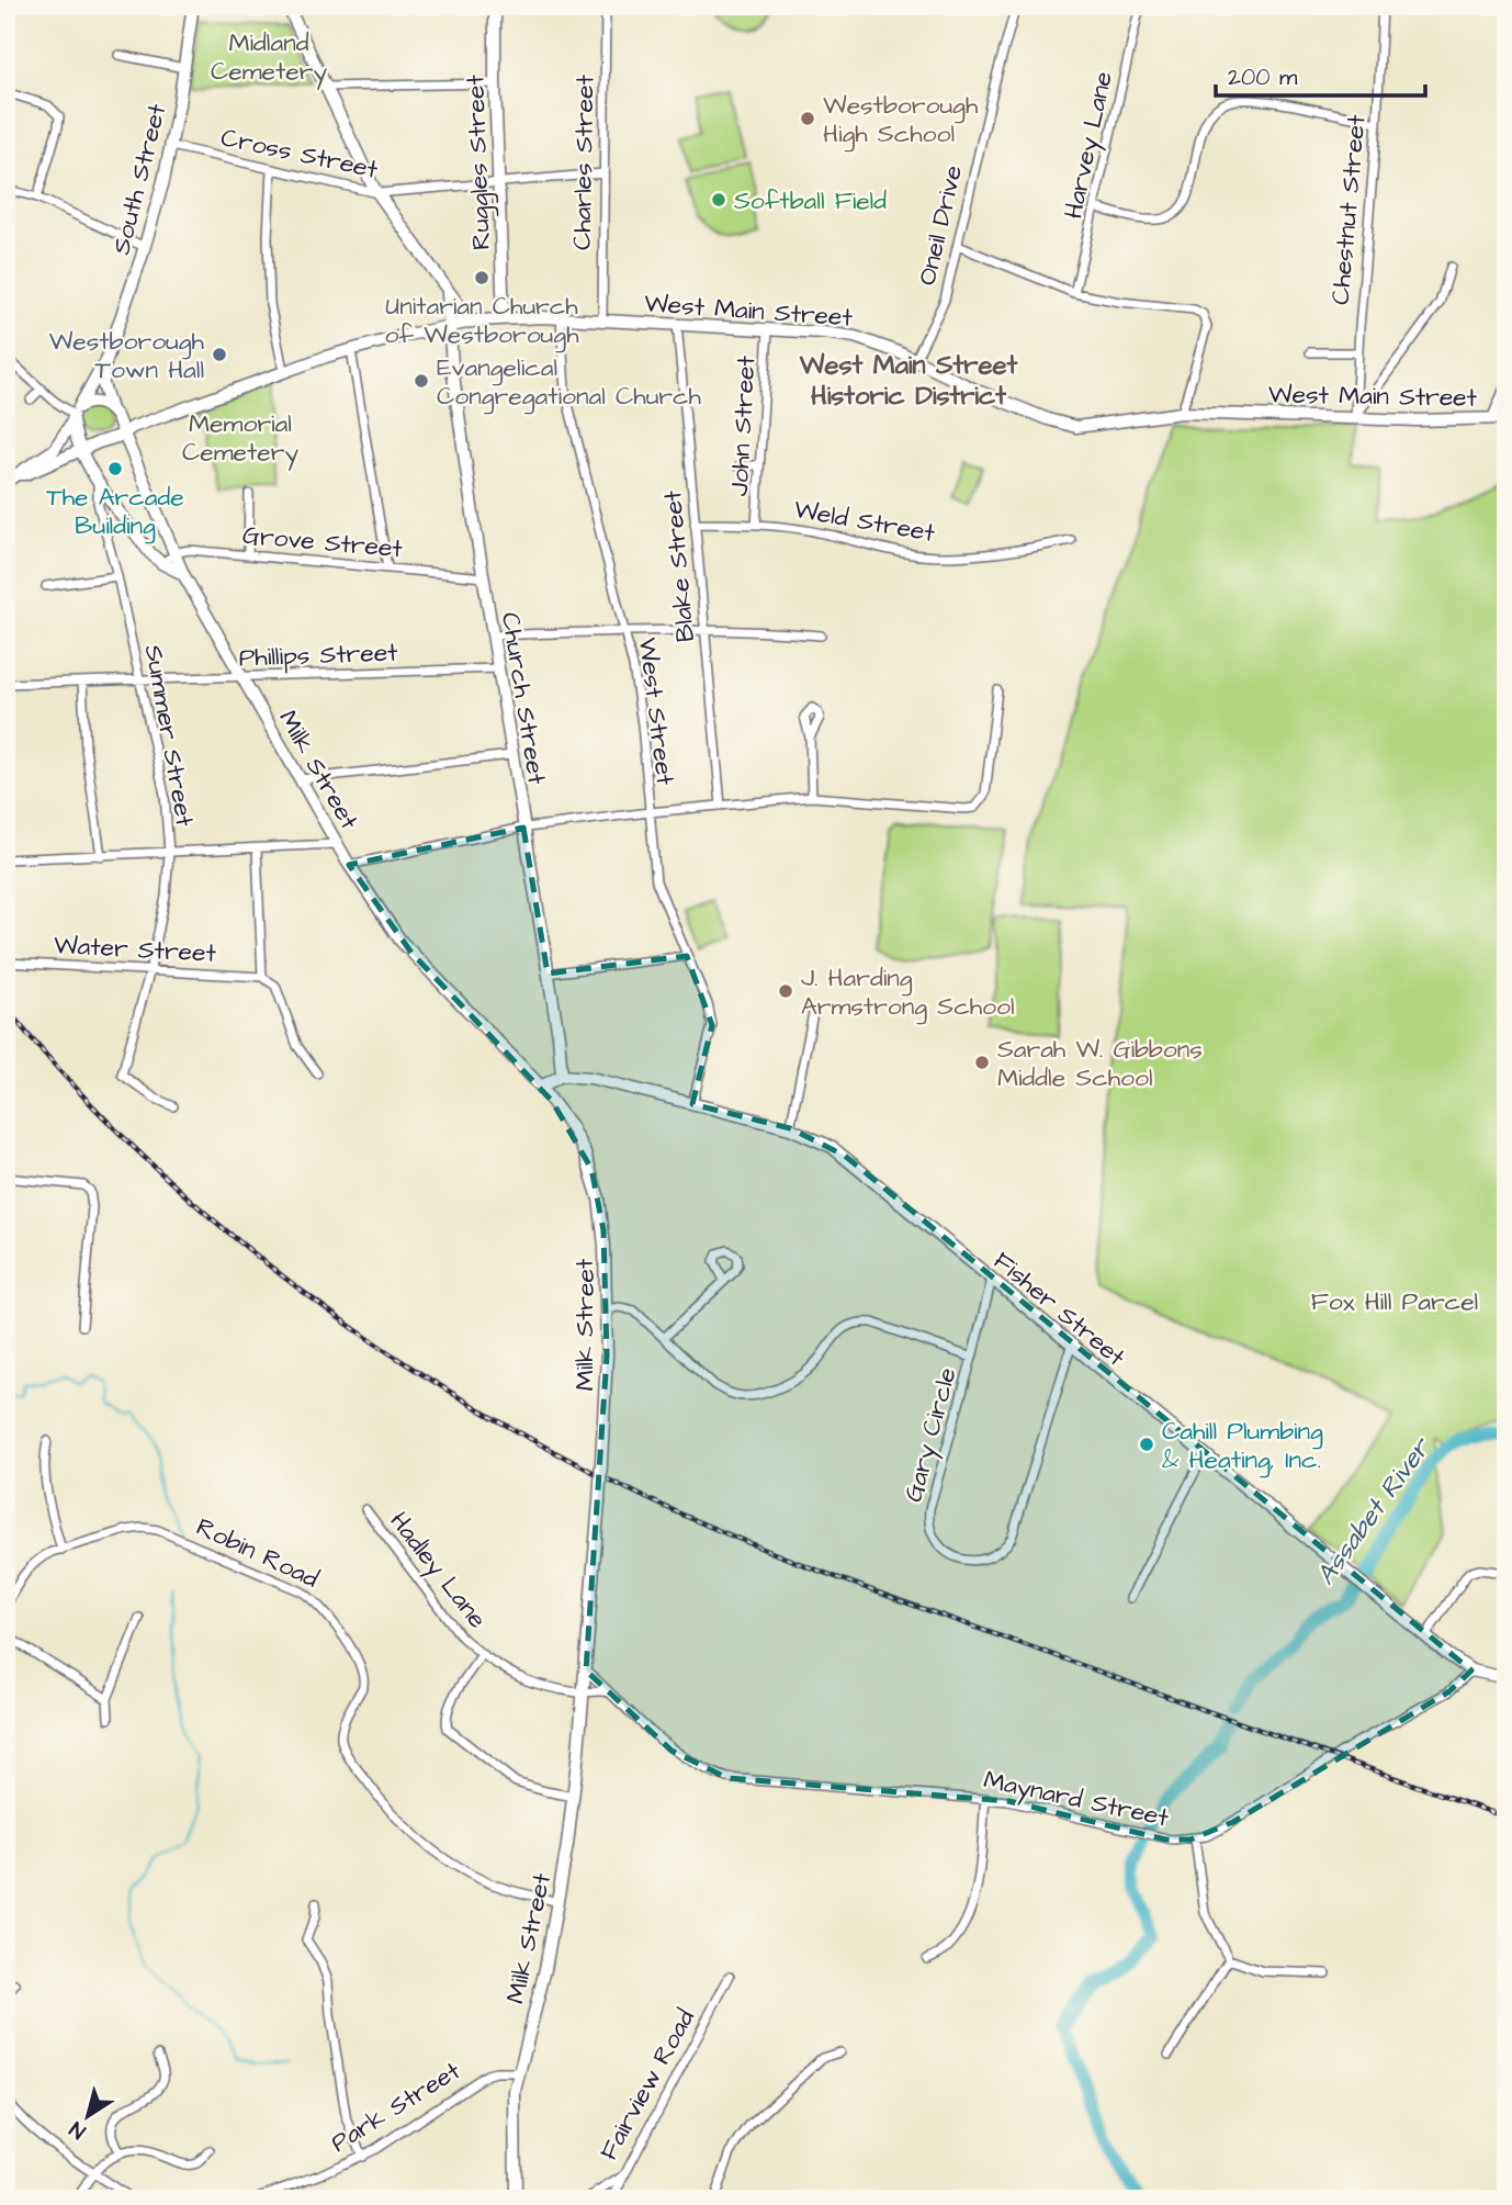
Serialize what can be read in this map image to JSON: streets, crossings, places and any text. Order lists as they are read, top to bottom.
{
  "streets": {
    "main road": [
      "Ruggles Street",
      "South Street",
      "West Main Street",
      "Church Street",
      "Milk Street",
      "Fisher Street"
    ],
    "street": [
      "Harvey Lane",
      "Cross Street",
      "Charles Street",
      "Chestnut Street",
      "Oneil Drive",
      "John Street",
      "Weld Street",
      "Grove Street",
      "Blake Street",
      "Phillips Street",
      "West Street",
      "Summer Street",
      "Water Street",
      "Gary Circle",
      "Robin Road",
      "Hadley Lane",
      "Maynard Street",
      "Fairview Road",
      "Park Street"
    ]
  },
  "crossings": [
    ["Cross Street", "Ruggles Street"],
    ["Cross Street", "Charles Street"],
    ["Cross Street", "South Street"],
    ["Ruggles Street", "West Main Street"],
    ["Charles Street", "West Main Street"],
    ["South Street", "West Main Street"],
    ["South Street", "Milk Street"],
    ["Chestnut Street", "West Main Street"],
    ["Oneil Drive", "West Main Street"],
    ["West Main Street", "John Street"],
    ["West Main Street", "Blake Street"],
    ["West Main Street", "Church Street"],
    ["West Main Street", "West Street"],
    ["West Main Street", "Milk Street"],
    ["John Street", "Weld Street"],
    ["Weld Street", "Blake Street"],
    ["Grove Street", "Church Street"],
    ["Grove Street", "Milk Street"],
    ["Phillips Street", "Church Street"],
    ["Phillips Street", "Summer Street"],
    ["Phillips Street", "Milk Street"],
    ["Church Street", "Fisher Street"],
    ["West Street", "Fisher Street"],
    ["Summer Street", "Water Street"],
    ["Milk Street", "Robin Road"],
    ["Milk Street", "Hadley Lane"],
    ["Milk Street", "Maynard Street"],
    ["Milk Street", "Park Street"],
    ["Fisher Street", "Gary Circle"],
    ["Fisher Street", "Maynard Street"]
  ],
  "districts": ["West Main Street Historic District"],
  "water": ["Assabet River"],
  "parks": ["Midland Cemetery", "Memorial Cemetery", "Fox Hill Parcel"],
  "places": [
    "Westborough High School",
    "Softball Field",
    "Unitarian Church of Westborough",
    "Westborough Town Hall",
    "Evangelical Congregational Church",
    "The Arcade Building",
    "J. Harding Armstrong School",
    "Sarah W. Gibbons Middle School",
    "Cahill Plumbing & Heating, Inc."
  ],
  "scale_bar": "200 m",
  "north": "bottom left"
}
